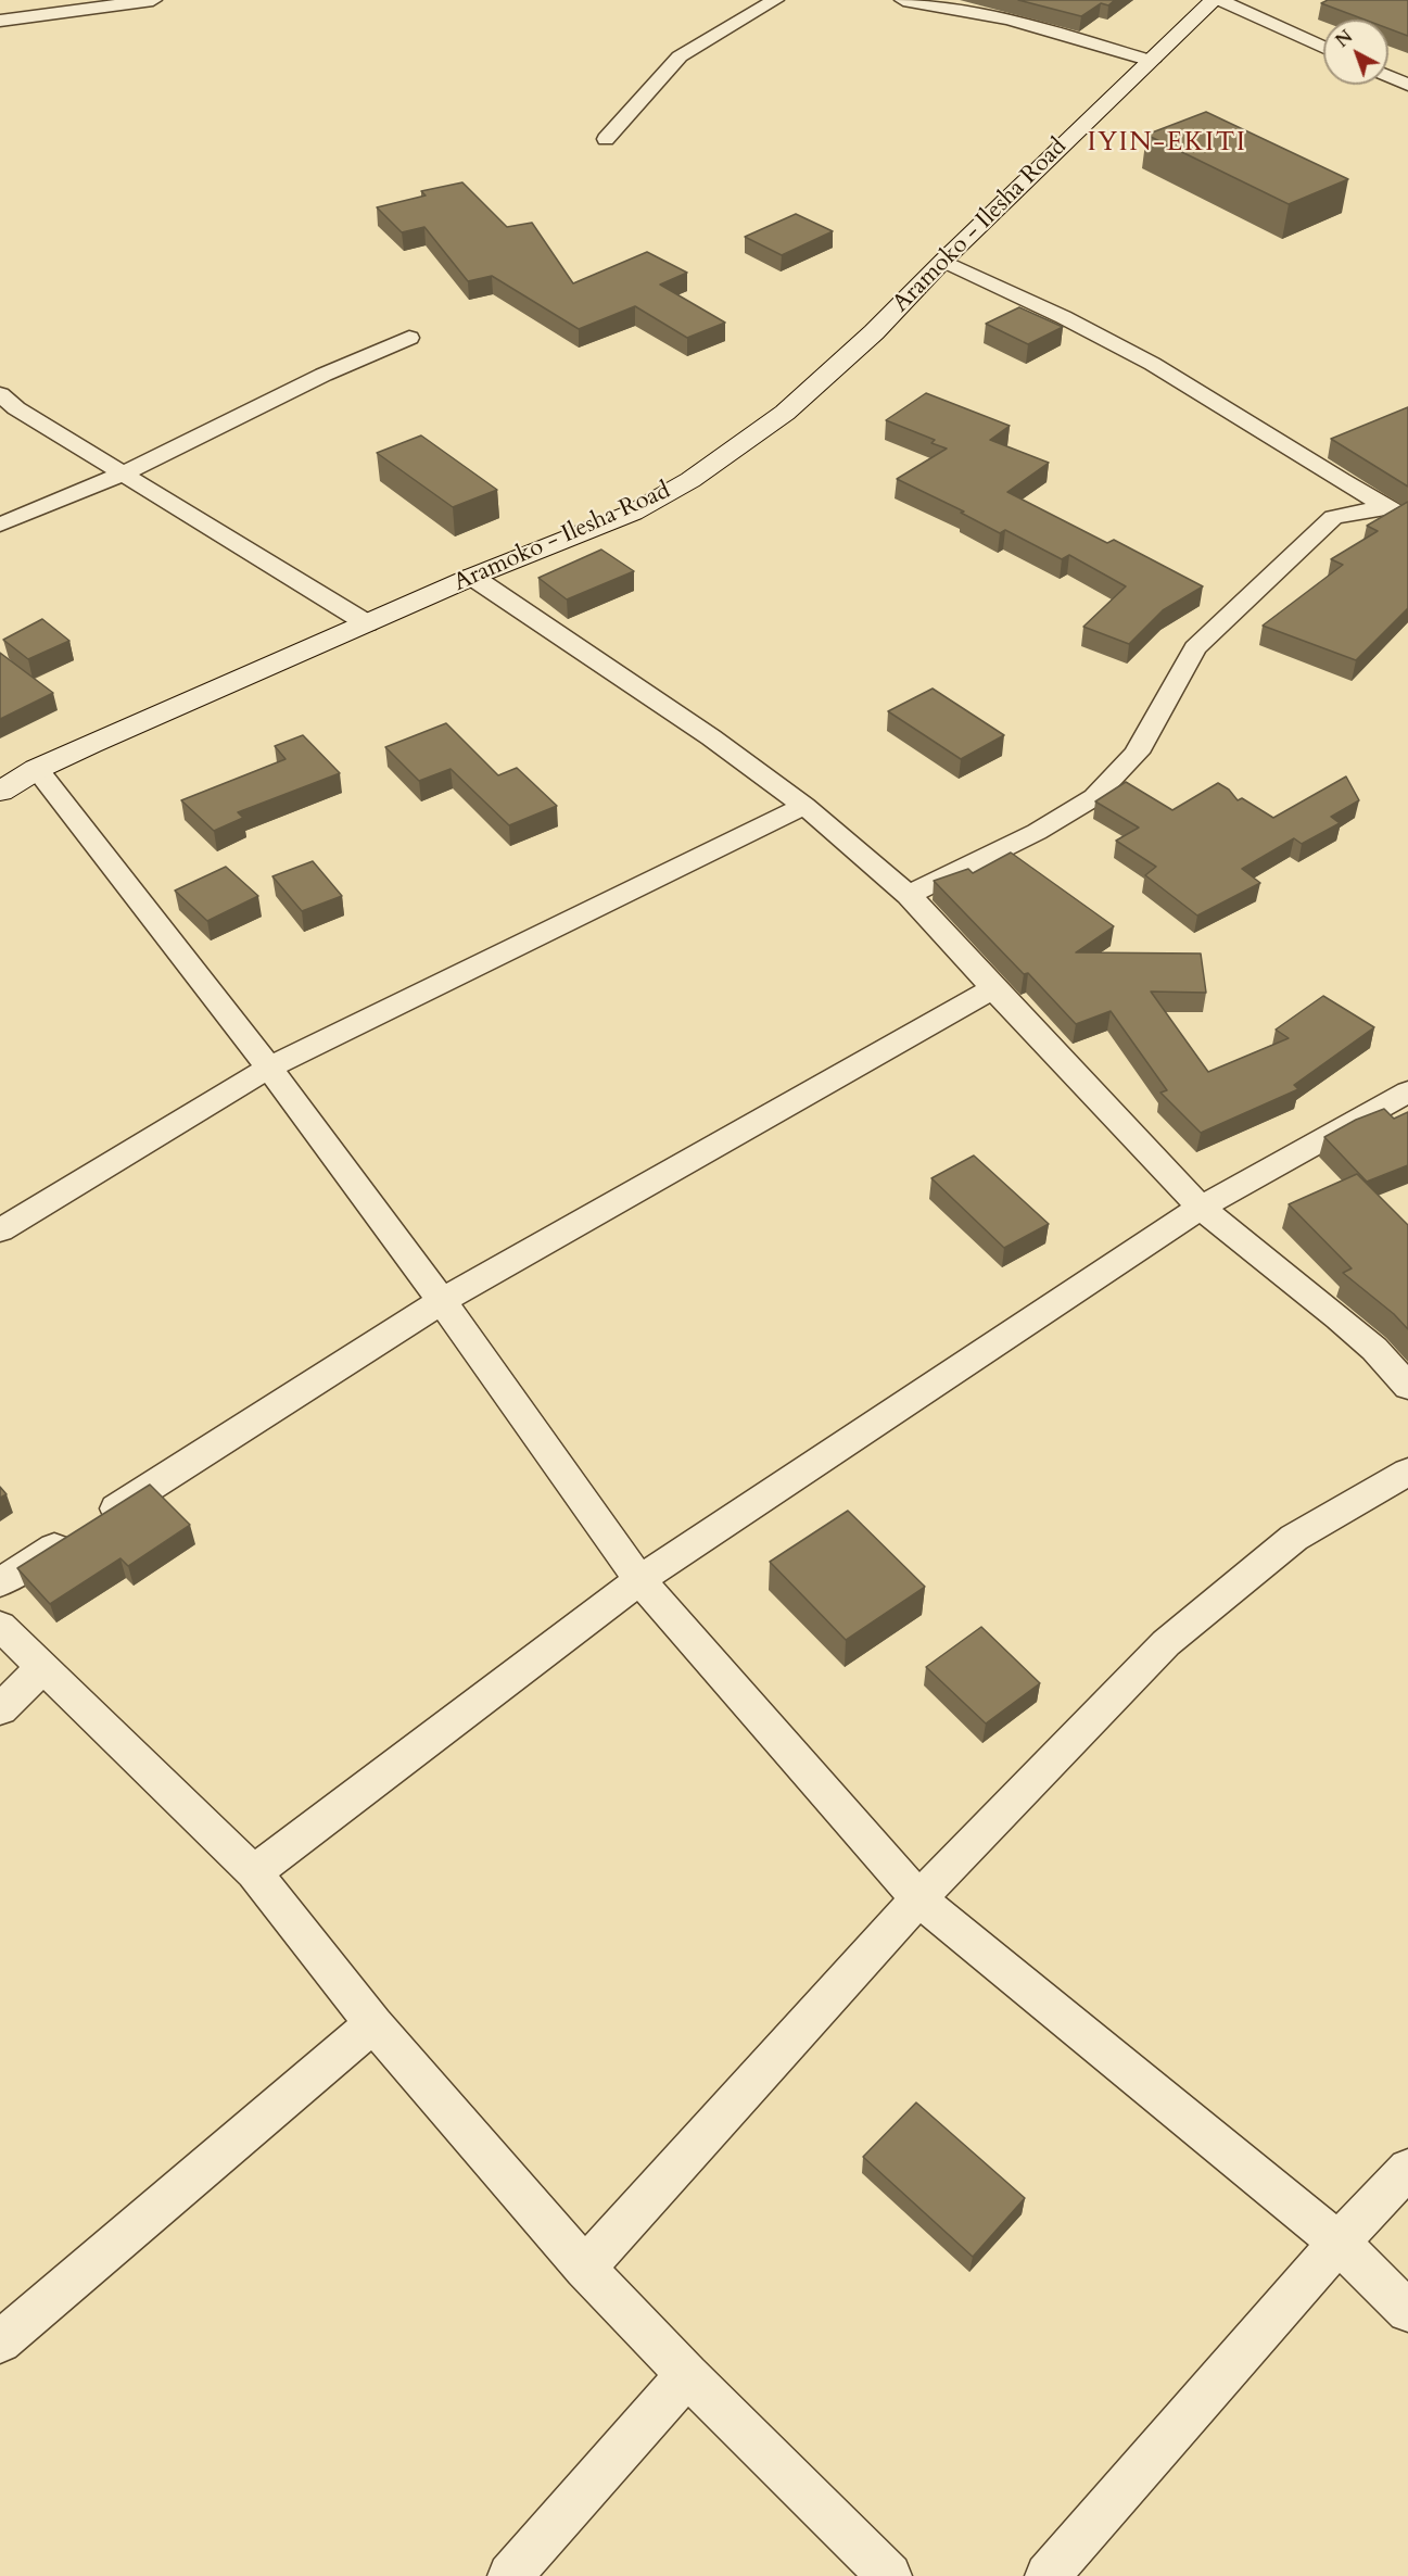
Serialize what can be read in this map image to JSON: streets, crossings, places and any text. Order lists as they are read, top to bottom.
{
  "streets": {
    "main road": ["Aramoko - Ilesha Road"]
  },
  "districts": ["IYIN-EKITI"],
  "north": "top left"
}
